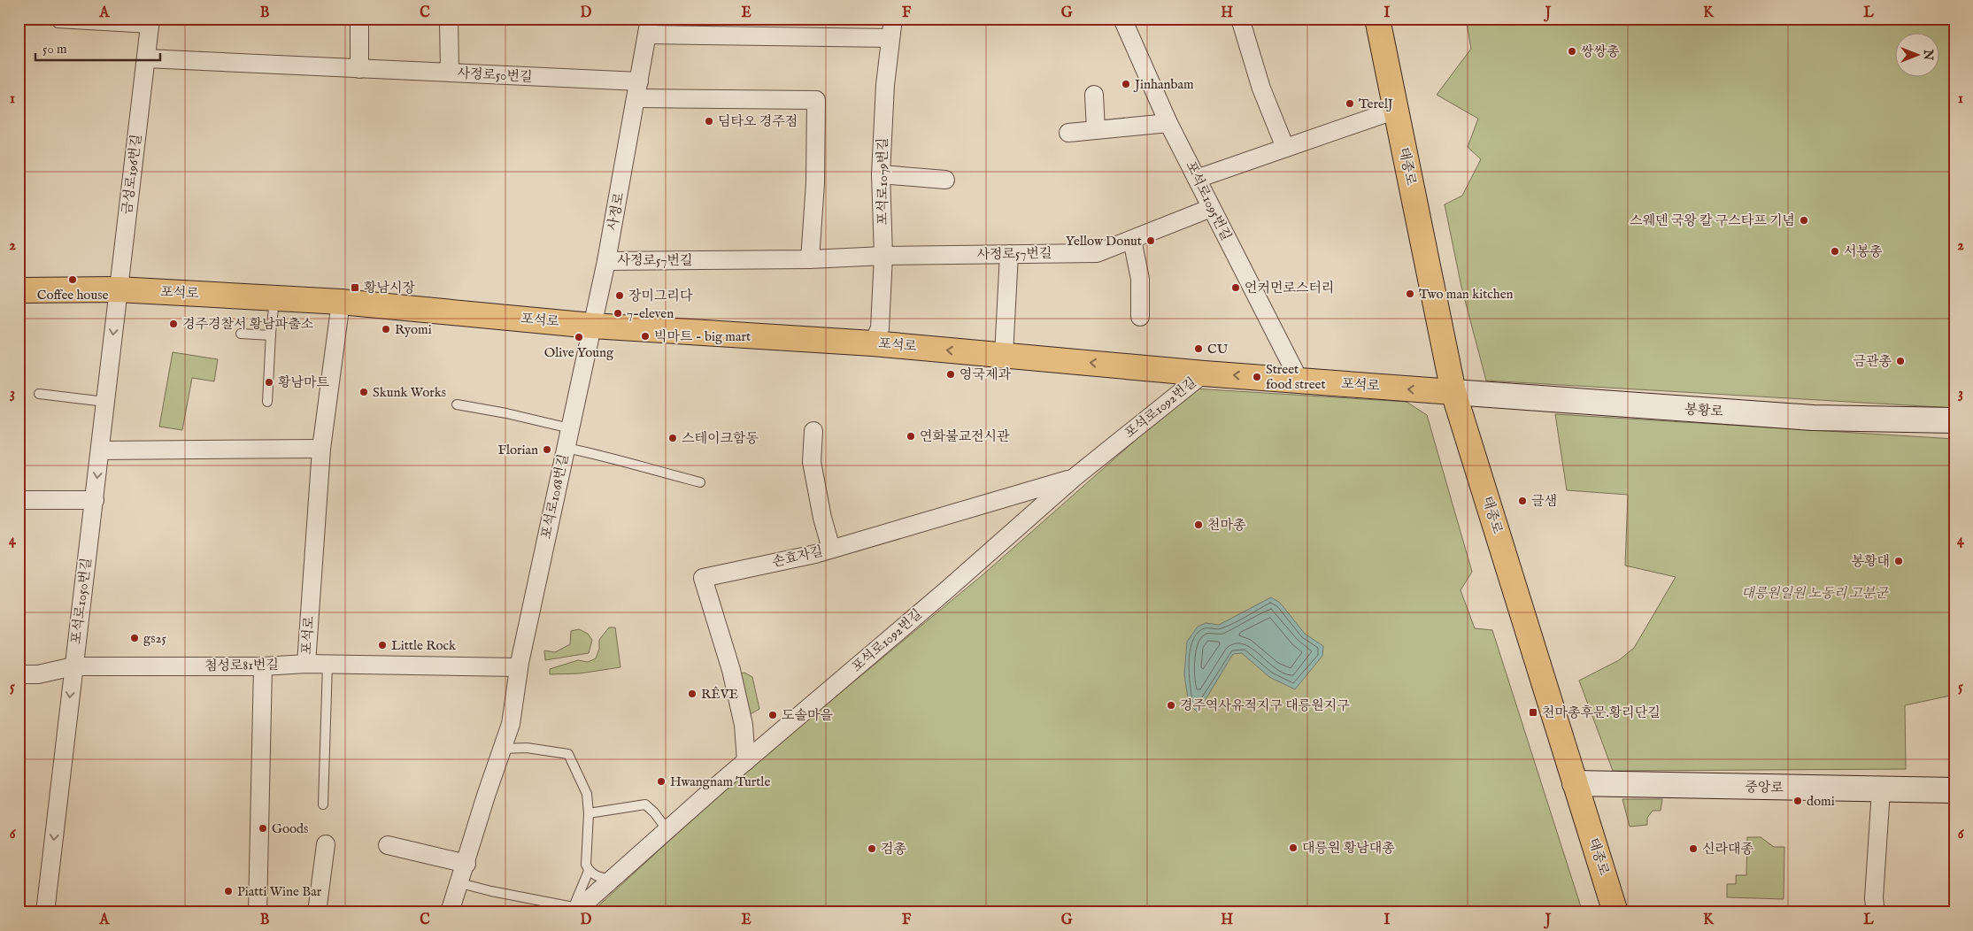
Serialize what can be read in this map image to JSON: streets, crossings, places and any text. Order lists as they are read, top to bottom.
{
  "streets": {
    "main road": ["태종로", "포석로"],
    "street": [
      "사정로50번길",
      "금성로196번길",
      "포석로1079번길",
      "포석로1095번길",
      "사정로",
      "사정로57번길",
      "포석로1092번길",
      "봉황로",
      "포석로1068번길",
      "손효자길",
      "포석로1050번길",
      "첨성로81번길",
      "중앙로"
    ]
  },
  "crossings": [
    ["사정로50번길", "사정로"],
    ["태종로", "포석로"],
    ["태종로", "봉황로"],
    ["태종로", "중앙로"],
    ["금성로196번길", "포석로"],
    ["금성로196번길", "포석로1050번길"],
    ["포석로1079번길", "사정로57번길"],
    ["포석로1079번길", "포석로"],
    ["포석로1095번길", "사정로57번길"],
    ["포석로1095번길", "포석로"],
    ["사정로", "사정로57번길"],
    ["사정로", "포석로"],
    ["사정로", "포석로1068번길"],
    ["포석로", "포석로1092번길"],
    ["포석로", "봉황로"],
    ["포석로", "포석로1068번길"],
    ["포석로", "포석로1050번길"],
    ["포석로", "첨성로81번길"],
    ["포석로1092번길", "손효자길"],
    ["포석로1068번길", "첨성로81번길"],
    ["포석로1050번길", "첨성로81번길"]
  ],
  "one_way": ["포석로1050번길"],
  "parks": ["대릉원일원 노동리 고분군"],
  "places": {
    "other": [
      "쌍쌍총",
      "Jinhanbam",
      "TerelJ",
      "딤타오 경주점",
      "스웨덴 국왕 칼 구스타프 기념",
      "Yellow Donut",
      "서봉총",
      "Coffee house",
      "언커먼로스터리",
      "Two man kitchen",
      "장미그리다",
      "7-eleven",
      "경주경찰서 황남파출소",
      "Ryomi",
      "빅마트 - big mart",
      "Olive Young",
      "CU",
      "금관총",
      "영국제과",
      "Street food street",
      "황남마트",
      "Skunk Works",
      "연화불교전시관",
      "스테이크함동",
      "Florian",
      "글샘",
      "천마총",
      "봉황대",
      "gs25",
      "Little Rock",
      "RÊVE",
      "경주역사유적지구 대릉원지구",
      "도솔마을",
      "Hwangnam Turtle",
      "domi",
      "Goods",
      "대릉원 황남대총",
      "검총",
      "신라대종",
      "Piatti Wine Bar"
    ],
    "transit": ["황남시장", "천마총후문.황리단길"]
  },
  "scale_bar": "50 m",
  "north": "right",
  "grid": {
    "columns": [
      "A",
      "B",
      "C",
      "D",
      "E",
      "F",
      "G",
      "H",
      "I",
      "J",
      "K",
      "L"
    ],
    "rows": [
      "1",
      "2",
      "3",
      "4",
      "5",
      "6"
    ]
  }
}
